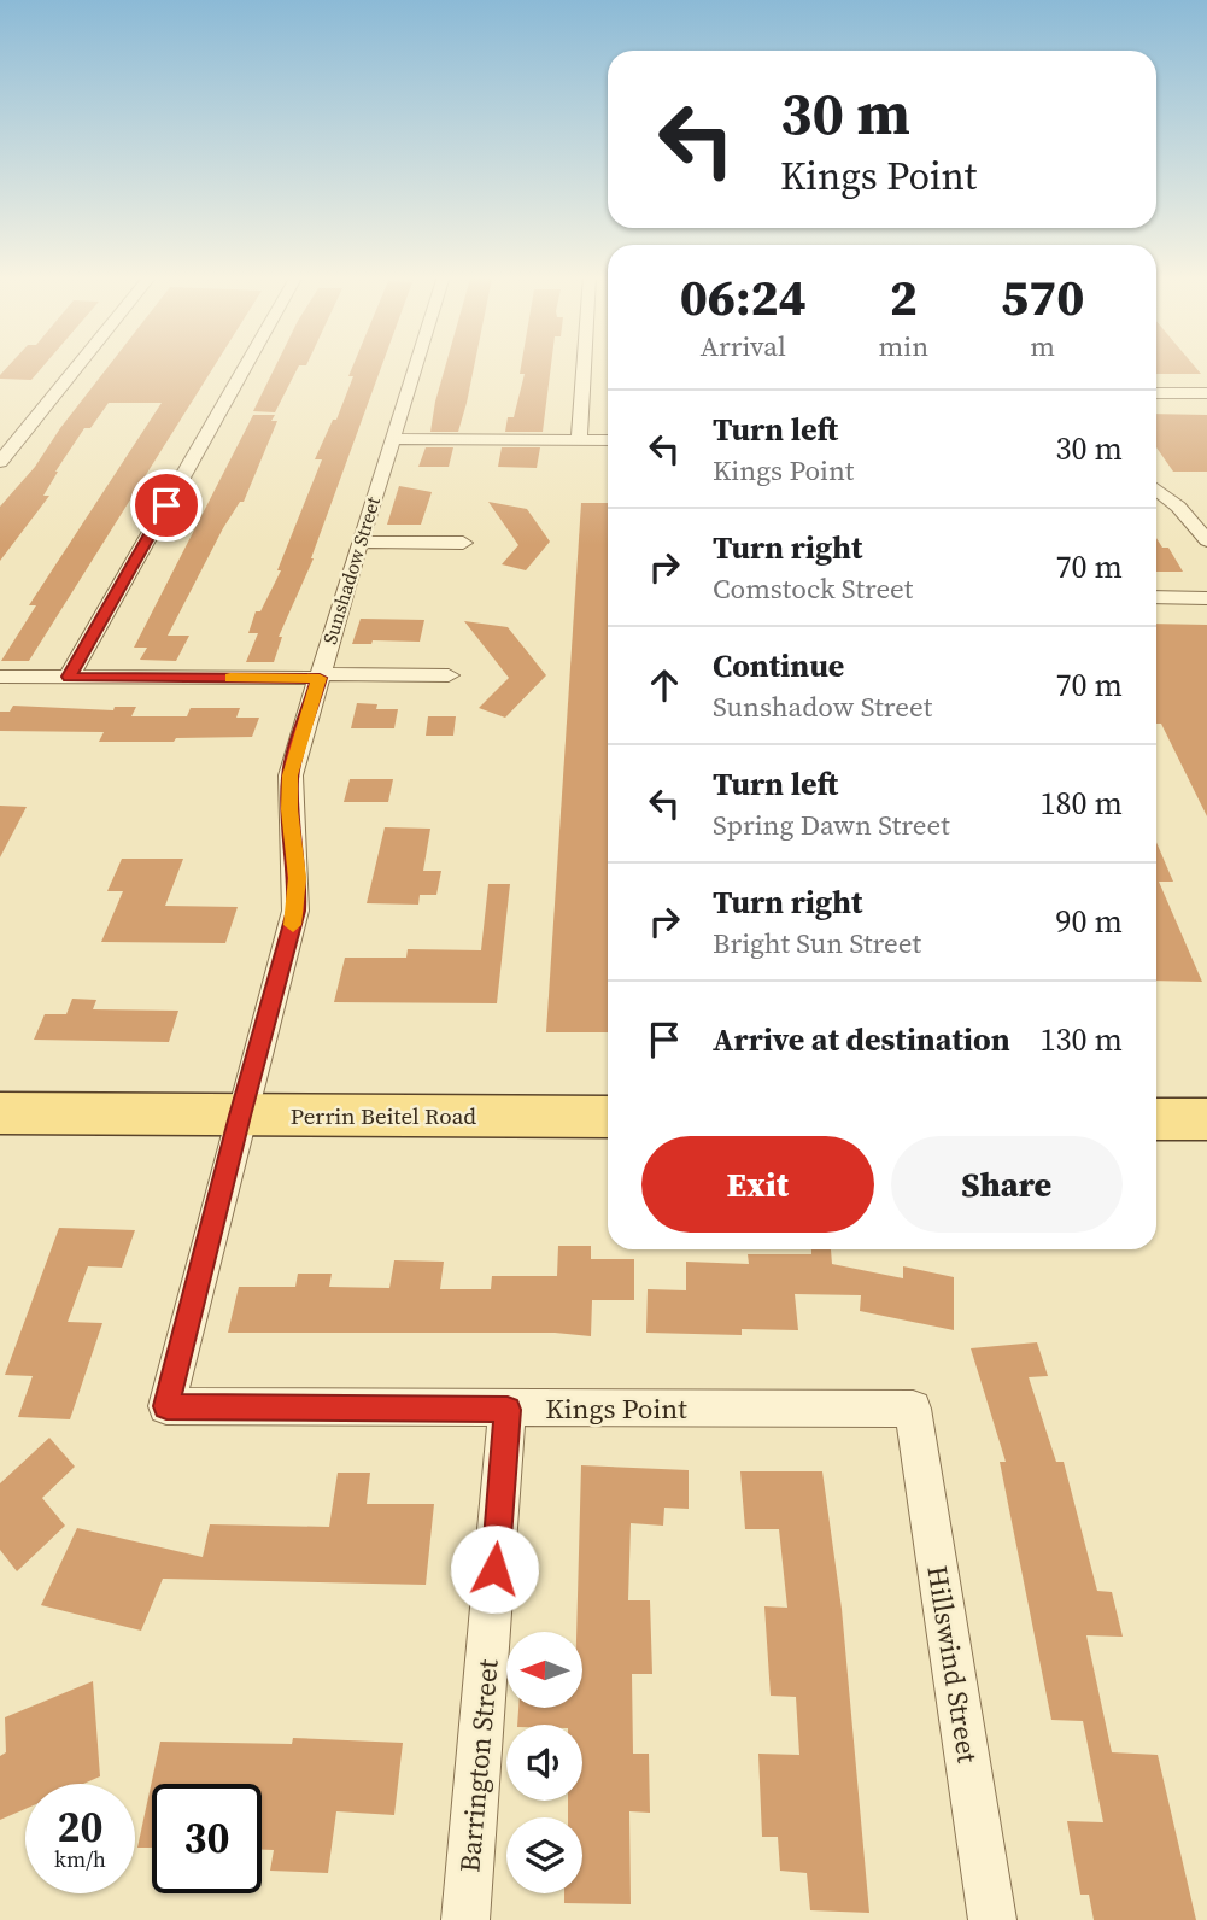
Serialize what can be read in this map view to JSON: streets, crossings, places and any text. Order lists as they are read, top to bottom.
{
  "streets": {
    "main road": ["Perrin Beitel Road"],
    "street": [
      "Sunshadow Street",
      "Kings Point",
      "Hillswind Street",
      "Barrington Street"
    ]
  },
  "crossings": [
    ["Sunshadow Street", "Perrin Beitel Road"],
    ["Sunshadow Street", "Kings Point"],
    ["Kings Point", "Hillswind Street"],
    ["Kings Point", "Barrington Street"]
  ],
  "north": "left",
  "page": {
    "turn": ["30 m", "Kings Point"],
    "eta": [
      "06:24",
      "Arrival",
      "2",
      "min",
      "570",
      "m"
    ],
    "list": [
      {
        "name": "Turn left",
        "note": "Kings Point",
        "value": "30 m"
      },
      {
        "name": "Turn right",
        "note": "Comstock Street",
        "value": "70 m"
      },
      {
        "name": "Continue",
        "note": "Sunshadow Street",
        "value": "70 m"
      },
      {
        "name": "Turn left",
        "note": "Spring Dawn Street",
        "value": "180 m"
      },
      {
        "name": "Turn right",
        "note": "Bright Sun Street",
        "value": "90 m"
      },
      {
        "name": "Arrive at destination",
        "value": "130 m"
      }
    ],
    "buttons": ["Exit", "Share"],
    "speed": "20 km/h",
    "limit": "30"
  }
}
